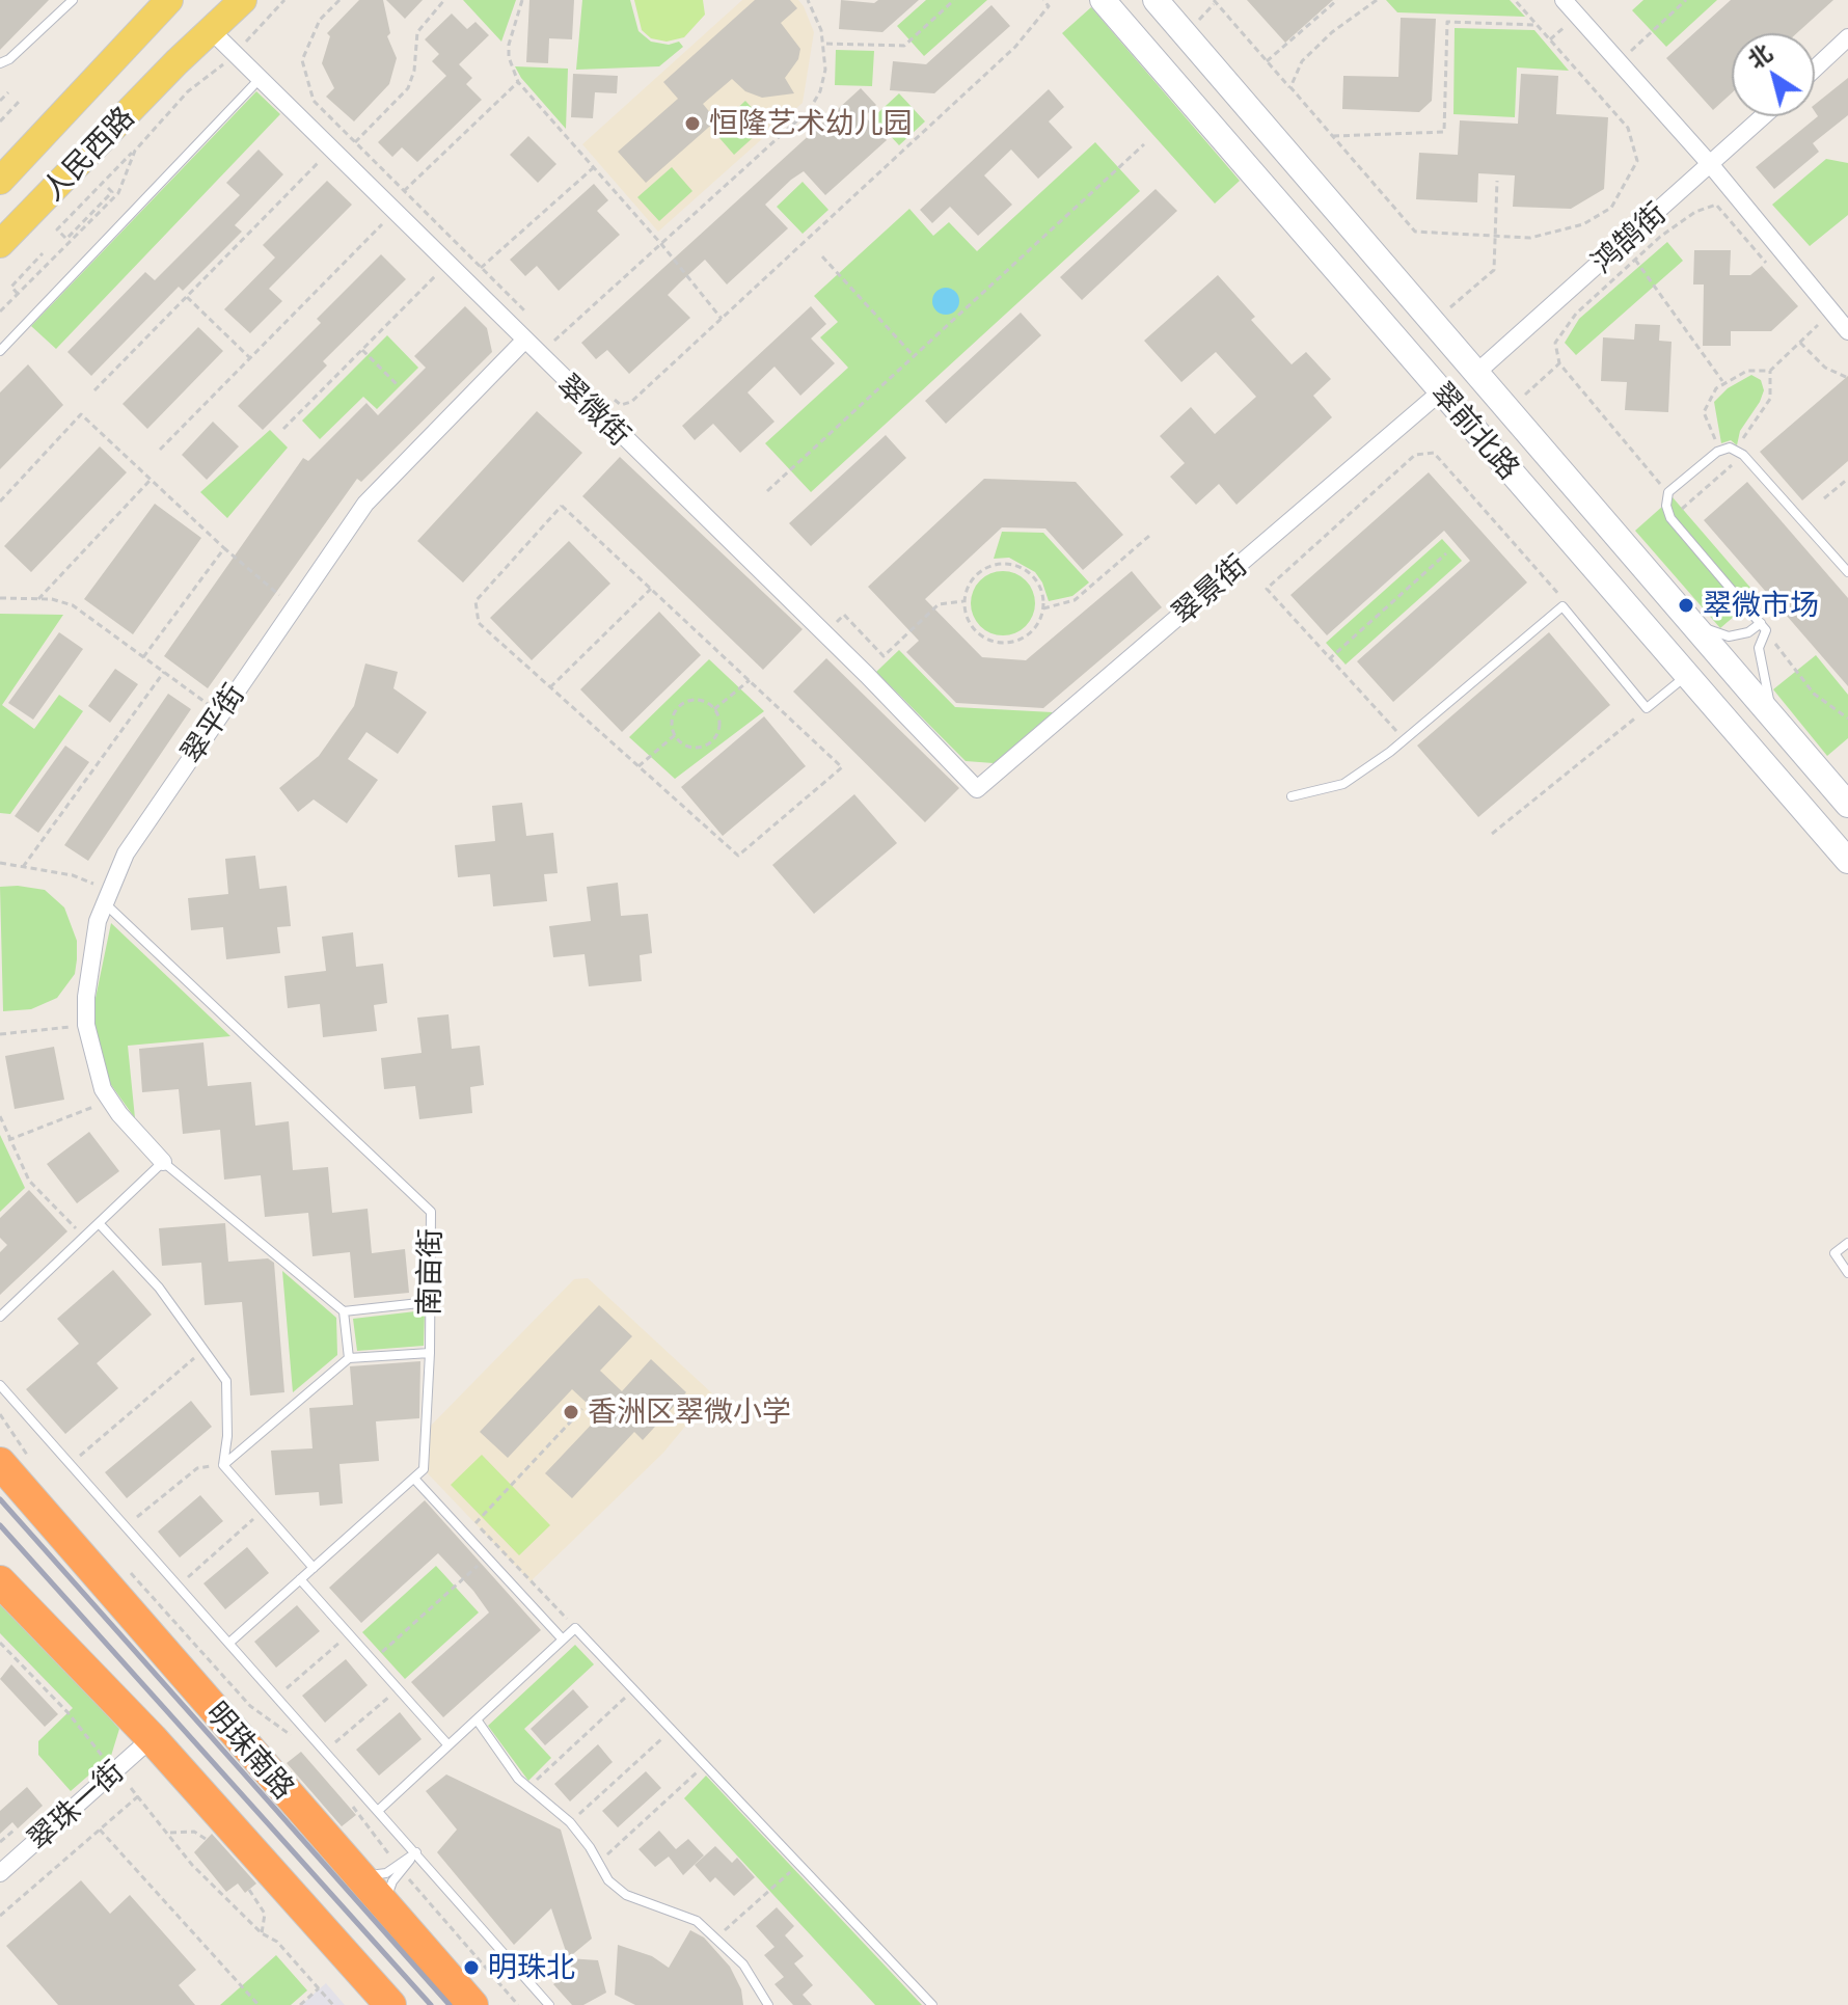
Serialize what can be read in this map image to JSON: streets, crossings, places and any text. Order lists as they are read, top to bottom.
{
  "streets": {
    "highway": ["明珠南路"],
    "main road": ["人民西路", "翠前北路"],
    "street": [
      "鸿鹄街",
      "翠微街",
      "翠景街",
      "翠平街",
      "翠珠一街"
    ],
    "lane": ["南亩街"]
  },
  "crossings": [
    ["人民西路", "翠微街"],
    ["鸿鹄街", "翠前北路"],
    ["翠微街", "翠景街"],
    ["翠微街", "翠平街"],
    ["翠前北路", "翠景街"],
    ["翠平街", "南亩街"]
  ],
  "places": [
    "恒隆艺术幼儿园",
    "翠微市场",
    "香洲区翠微小学",
    "明珠北"
  ],
  "north": "top left"
}
